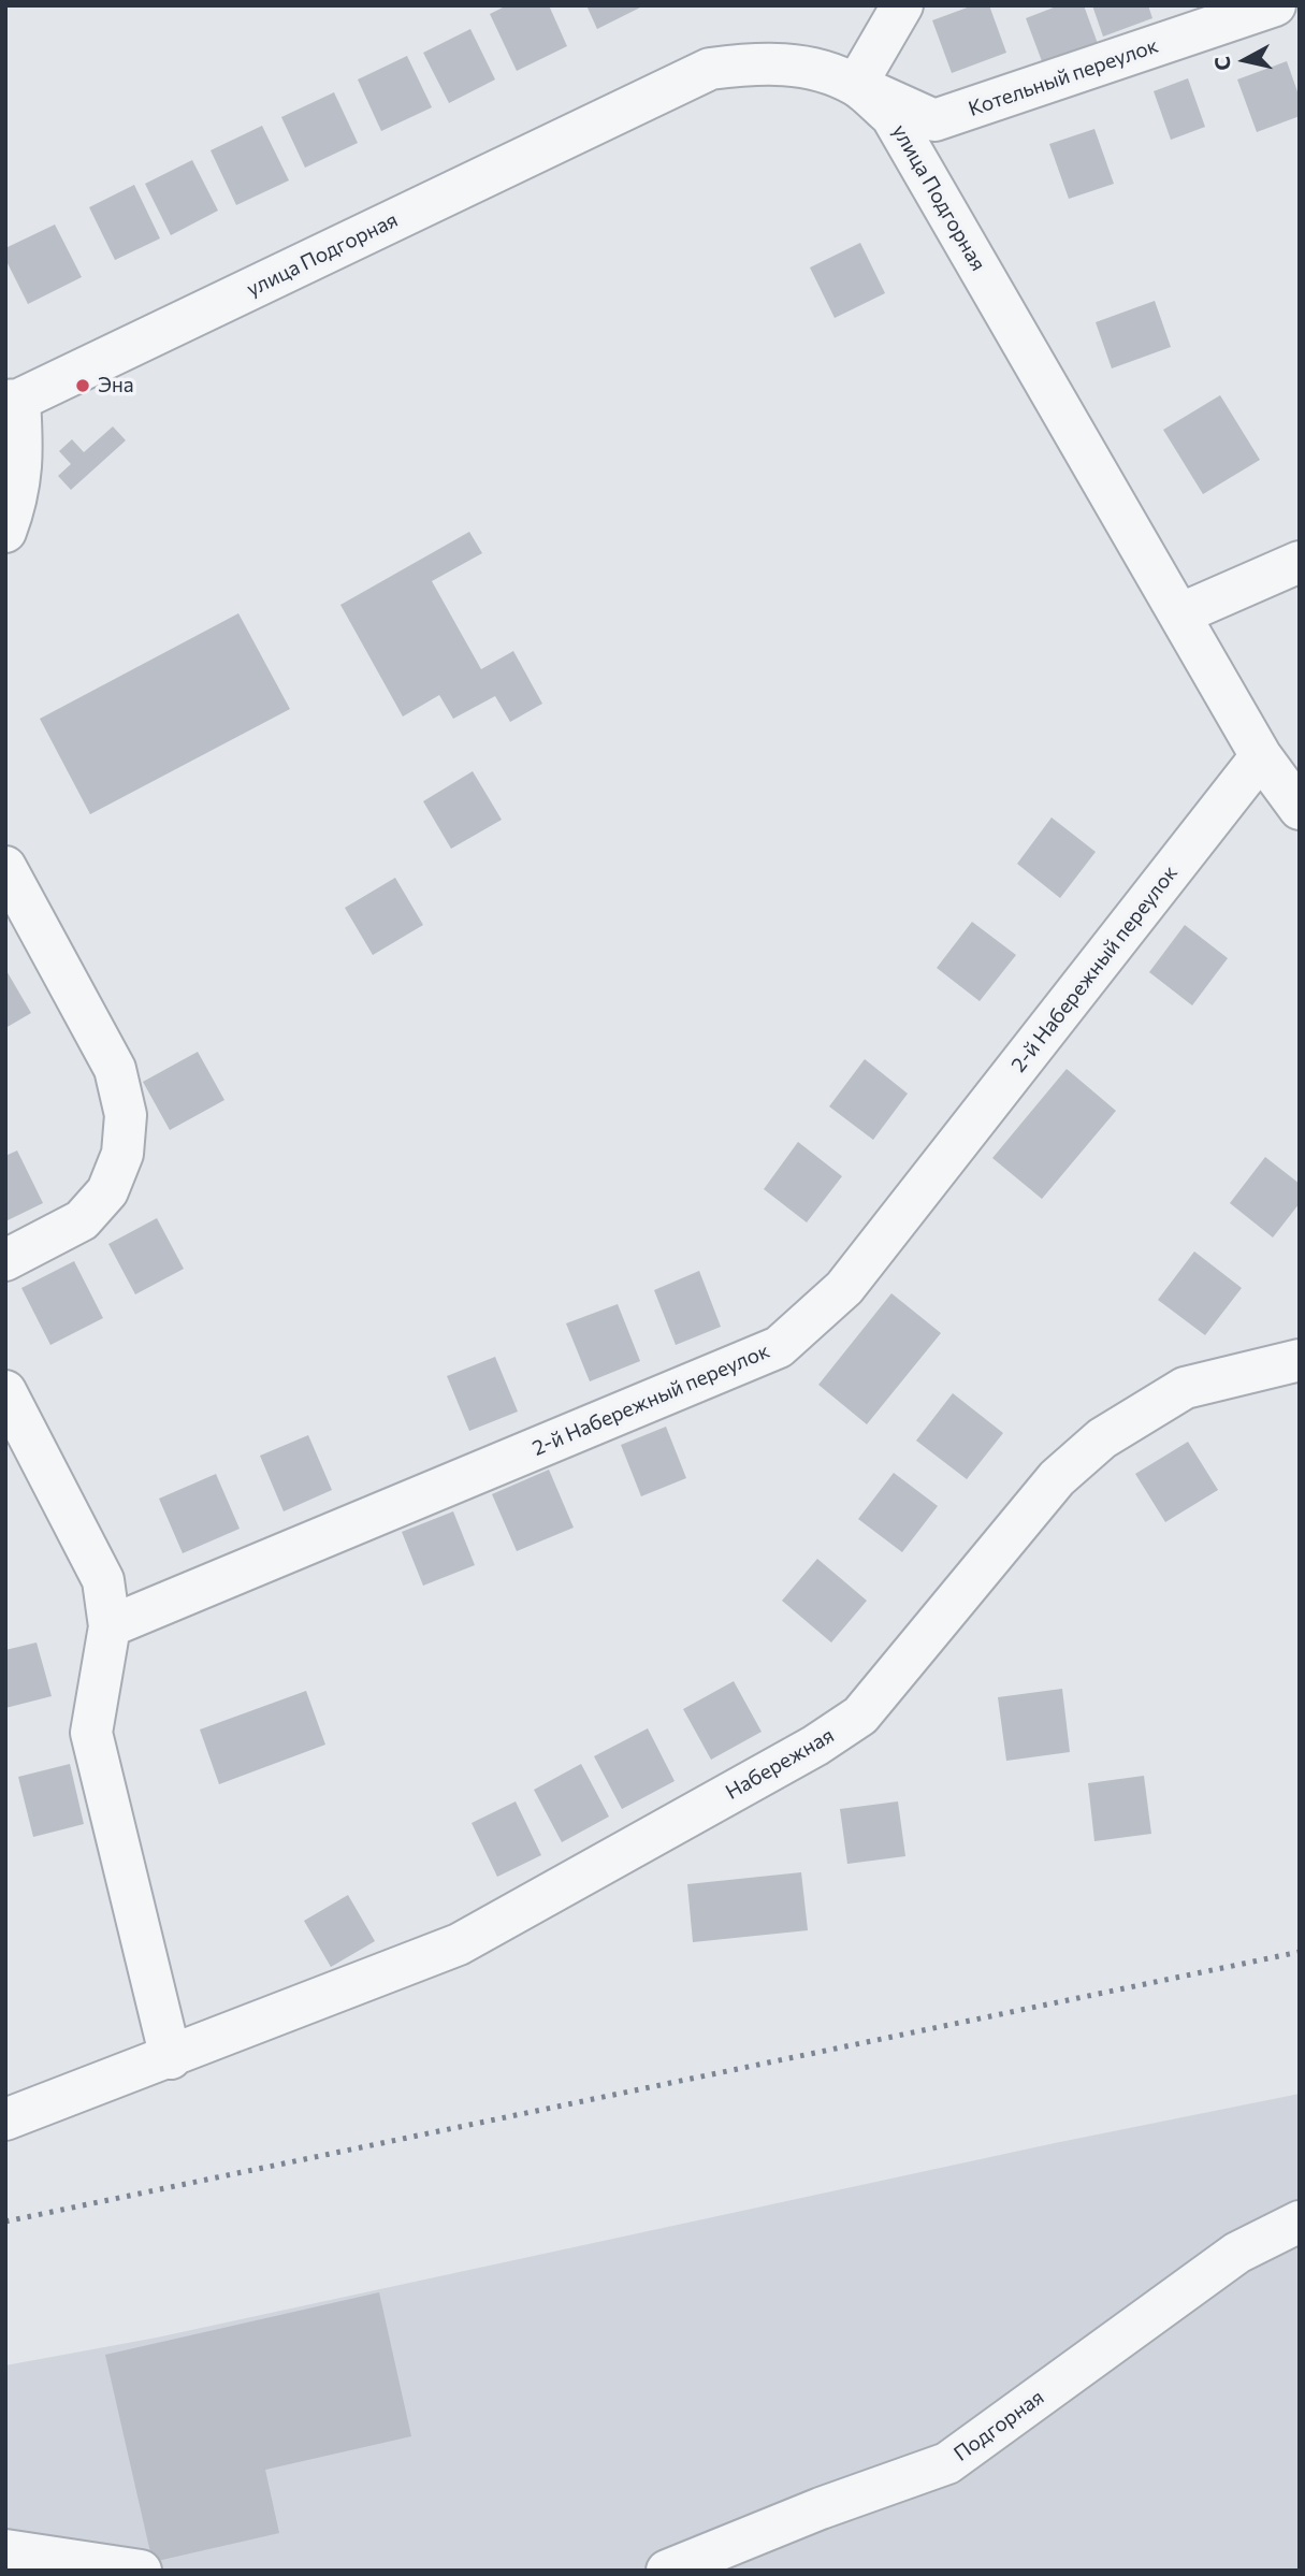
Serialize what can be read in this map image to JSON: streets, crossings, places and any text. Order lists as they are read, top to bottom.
{
  "streets": {
    "street": [
      "Котельный переулок",
      "улица Подгорная",
      "2-й Набережный переулок",
      "Набережная",
      "Подгорная"
    ]
  },
  "crossings": [
    ["Котельный переулок", "улица Подгорная"],
    ["улица Подгорная", "2-й Набережный переулок"]
  ],
  "places": ["Эна"],
  "north": "left"
}
